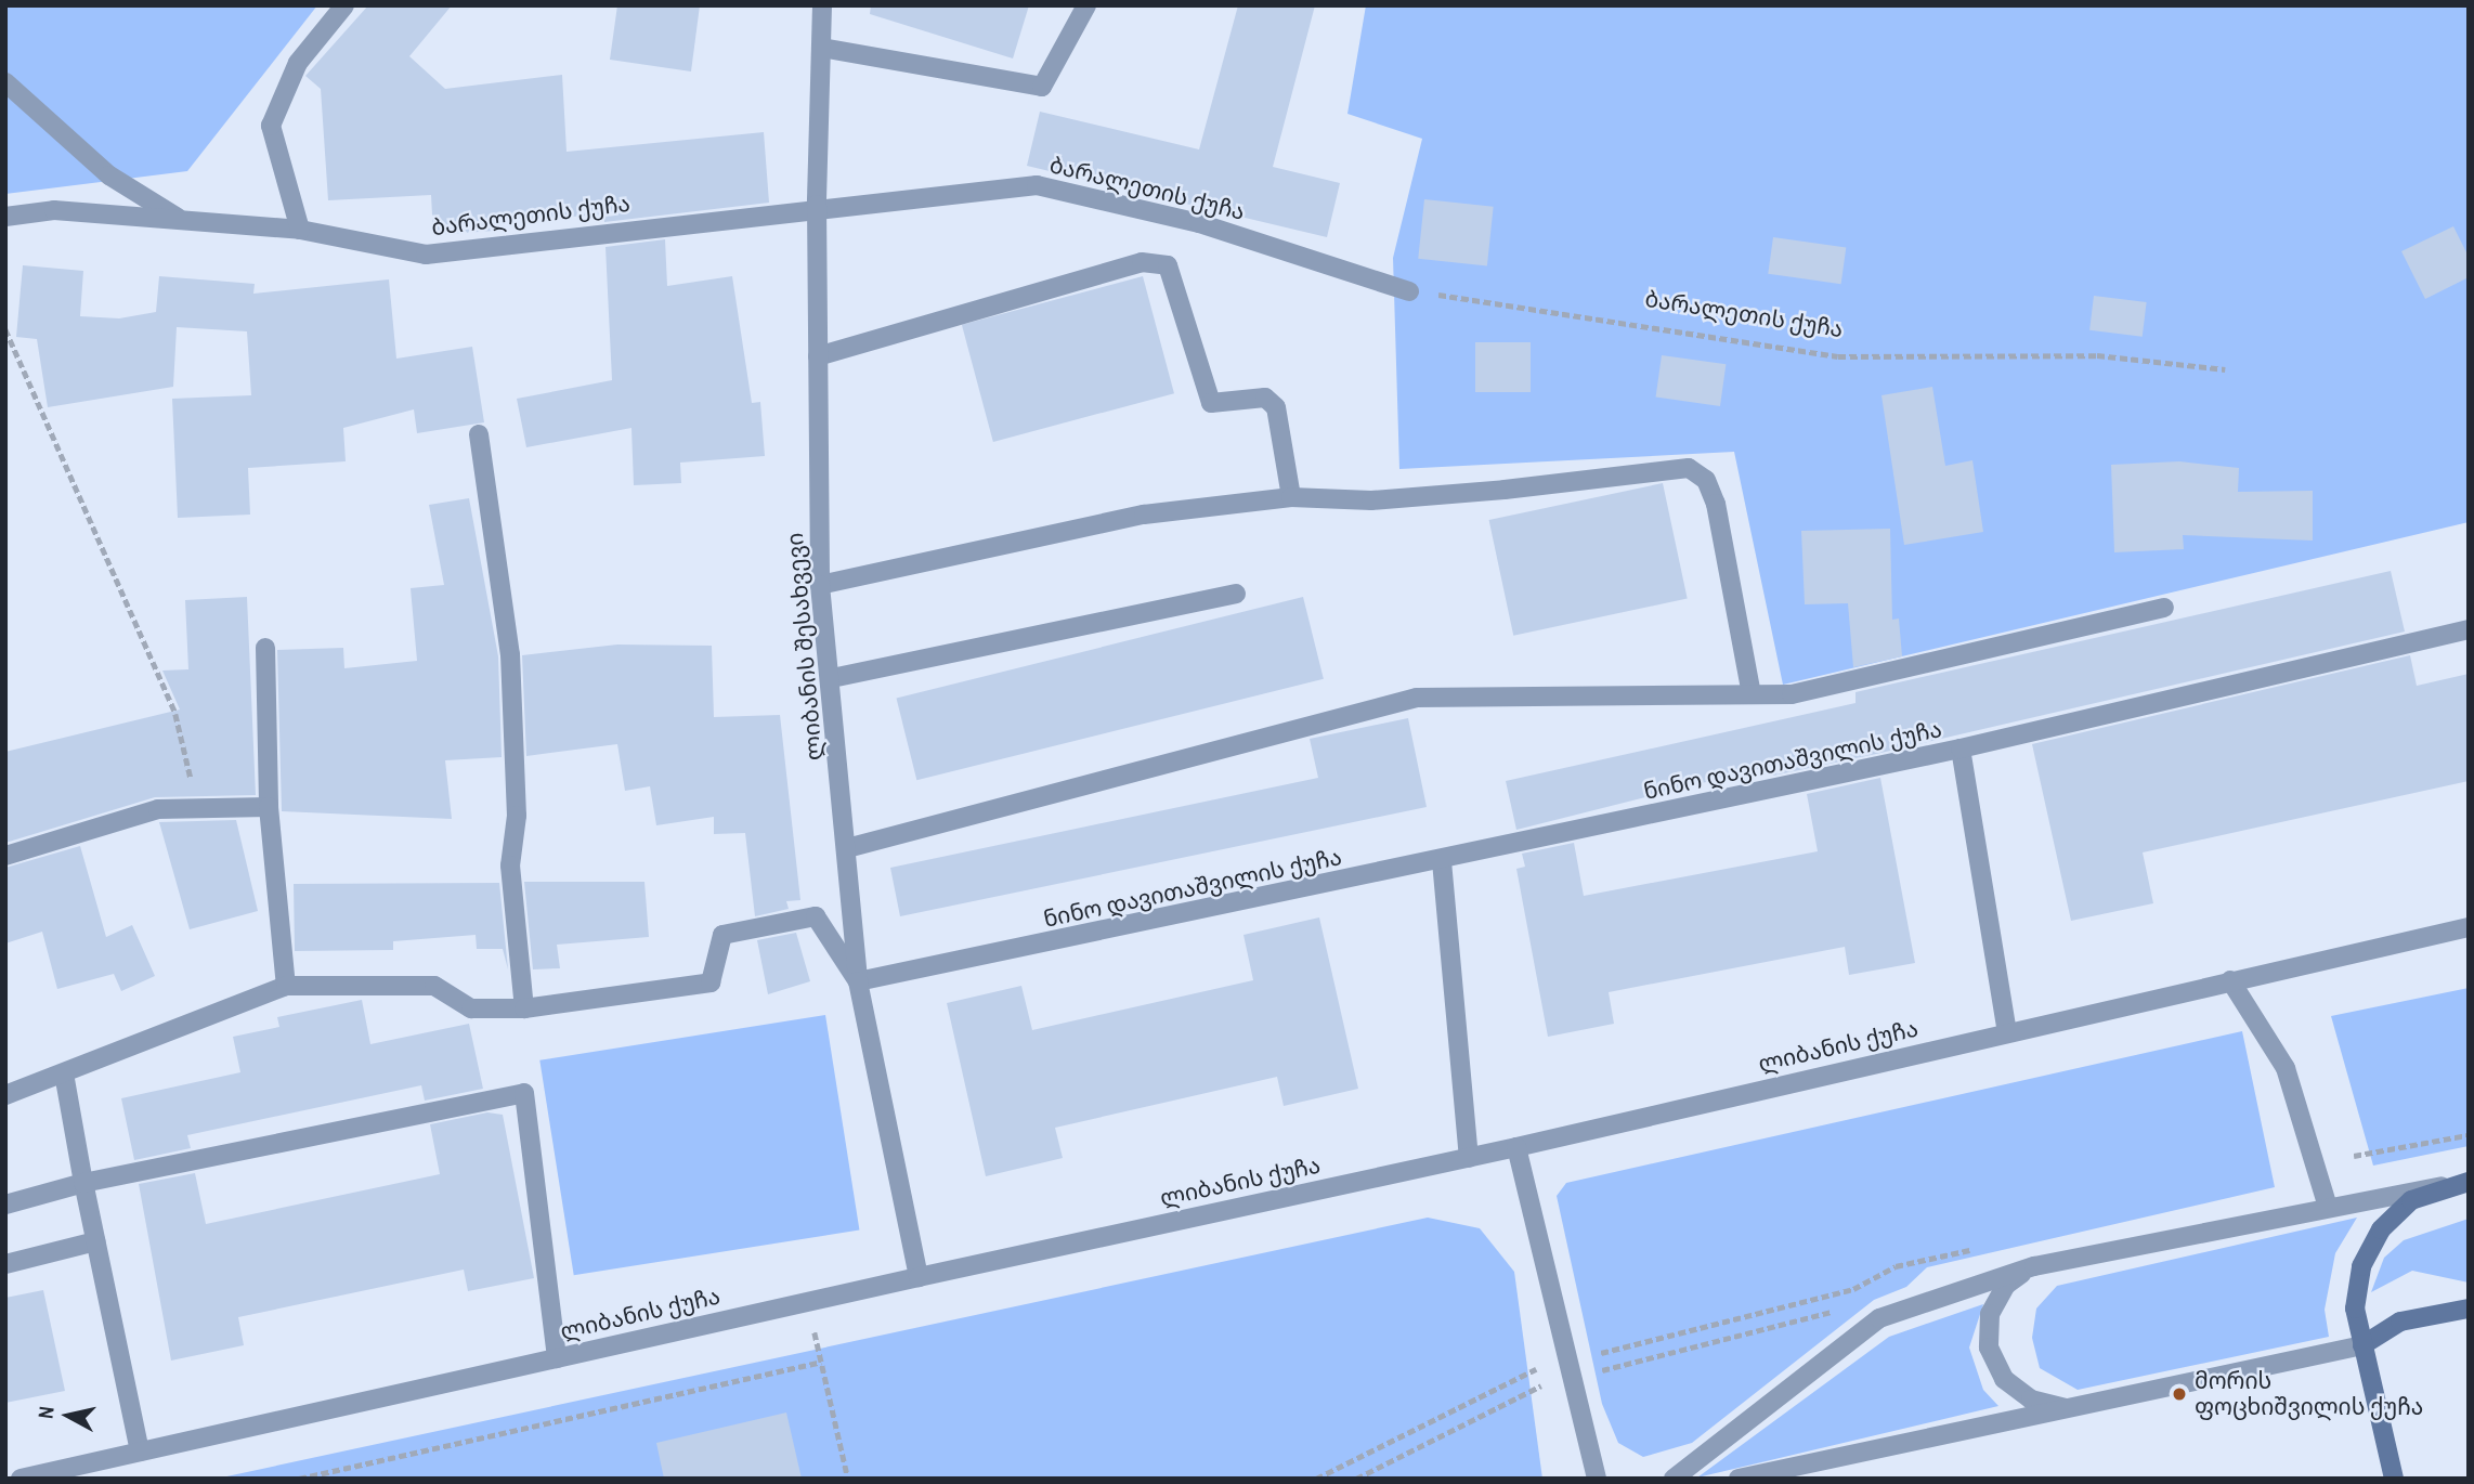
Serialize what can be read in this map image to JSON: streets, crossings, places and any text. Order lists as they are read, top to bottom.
{
  "streets": {
    "street": [
      "ბარალეთის ქუჩა",
      "ლიბანის შესახვევი",
      "ნინო დავითაშვილის ქუჩა",
      "ლიბანის ქუჩა"
    ]
  },
  "crossings": [
    ["ბარალეთის ქუჩა", "ლიბანის შესახვევი"],
    ["ლიბანის შესახვევი", "ნინო დავითაშვილის ქუჩა"],
    ["ლიბანის შესახვევი", "ლიბანის ქუჩა"]
  ],
  "places": ["მორის ფოცხიშვილის ქუჩა"],
  "north": "left"
}
